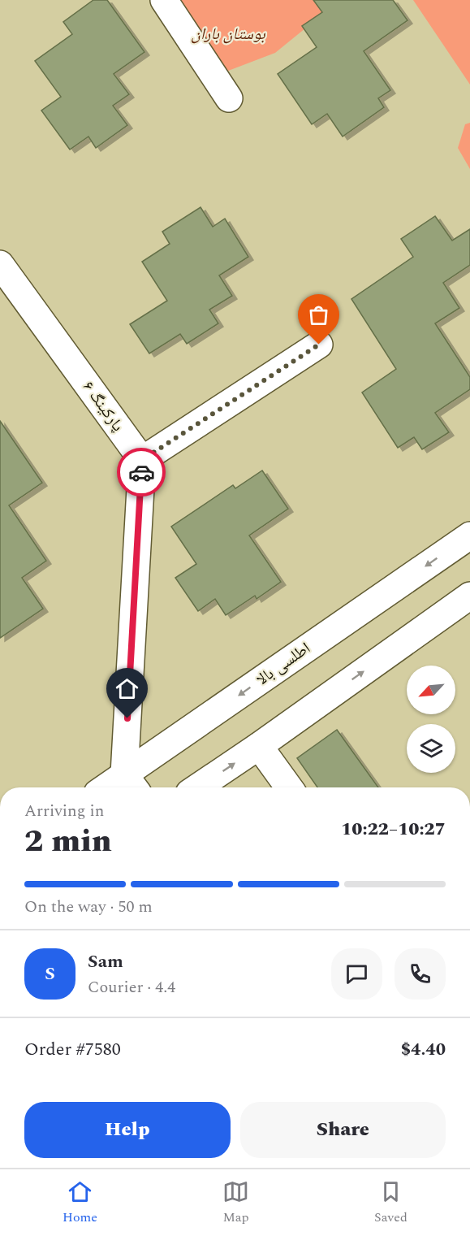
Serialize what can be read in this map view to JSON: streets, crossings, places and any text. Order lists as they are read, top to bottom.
{
  "streets": {
    "street": ["پارکینگ ۶", "اطلسی بالا"]
  },
  "parks": ["بوستان باران"],
  "north": "bottom left",
  "page": {
    "heading": ["2 min", "Arriving in", "10:22–10:27"],
    "panel": [
      "Sam",
      "Courier · 4.4",
      "Order #7580",
      "$4.40"
    ],
    "bar": "On the way · 50 m",
    "round": "S",
    "buttons": ["Help", "Share"],
    "tabs": ["Home", "Map", "Saved"]
  }
}
